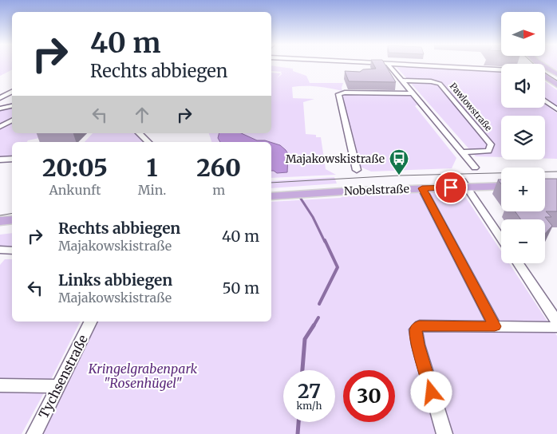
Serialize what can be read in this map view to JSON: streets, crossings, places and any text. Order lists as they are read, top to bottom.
{
  "streets": {
    "main road": ["Nobelstraße"],
    "street": ["Pawlowstraße", "Tychsenstraße"]
  },
  "parks": ["Kringelgrabenpark \"Rosenhügel\""],
  "places": {
    "bus stop": ["Majakowskistraße"]
  },
  "north": "right",
  "page": {
    "map_buttons": ["+", "−"],
    "turn": ["40 m", "Rechts abbiegen"],
    "eta": [
      "20:05",
      "Ankunft",
      "1",
      "Min.",
      "260",
      "m"
    ],
    "list": [
      {
        "name": "Rechts abbiegen",
        "note": "Majakowskistraße",
        "value": "40 m"
      },
      {
        "name": "Links abbiegen",
        "note": "Majakowskistraße",
        "value": "50 m"
      }
    ],
    "speed": "27 km/h",
    "limit": "30"
  }
}
